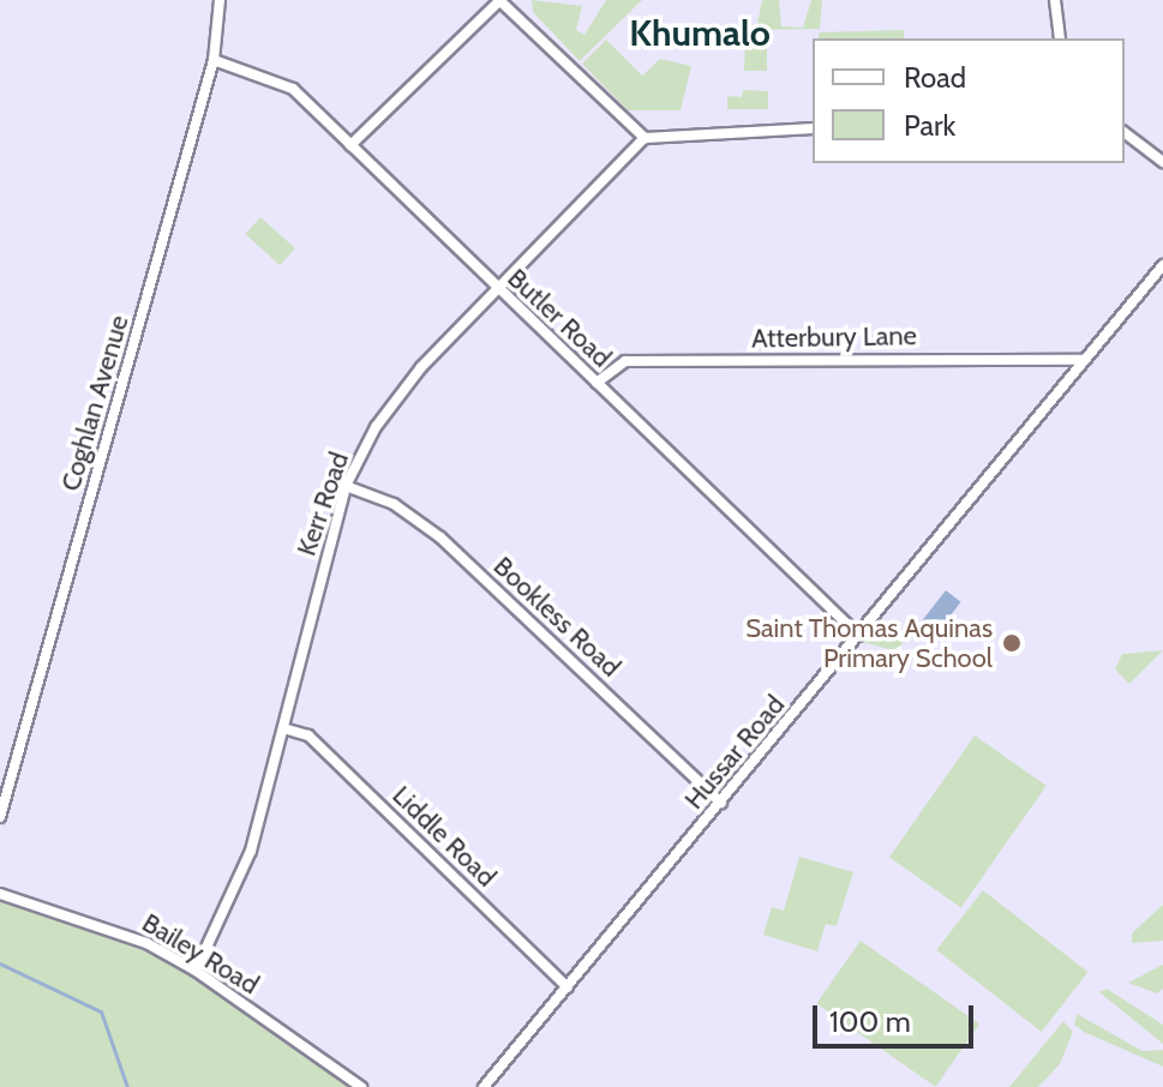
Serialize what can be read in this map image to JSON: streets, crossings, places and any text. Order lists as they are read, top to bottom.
{
  "streets": {
    "street": [
      "Butler Road",
      "Atterbury Lane",
      "Coghlan Avenue",
      "Kerr Road",
      "Bookless Road",
      "Hussar Road",
      "Liddle Road",
      "Bailey Road"
    ]
  },
  "crossings": [
    ["Butler Road", "Atterbury Lane"],
    ["Butler Road", "Coghlan Avenue"],
    ["Butler Road", "Kerr Road"],
    ["Butler Road", "Hussar Road"],
    ["Atterbury Lane", "Hussar Road"],
    ["Kerr Road", "Bookless Road"],
    ["Kerr Road", "Liddle Road"],
    ["Kerr Road", "Bailey Road"],
    ["Bookless Road", "Hussar Road"],
    ["Hussar Road", "Liddle Road"]
  ],
  "districts": ["Khumalo"],
  "places": ["Saint Thomas Aquinas Primary School"],
  "legend": ["Road", "Park"],
  "scale_bar": "100 m"
}
